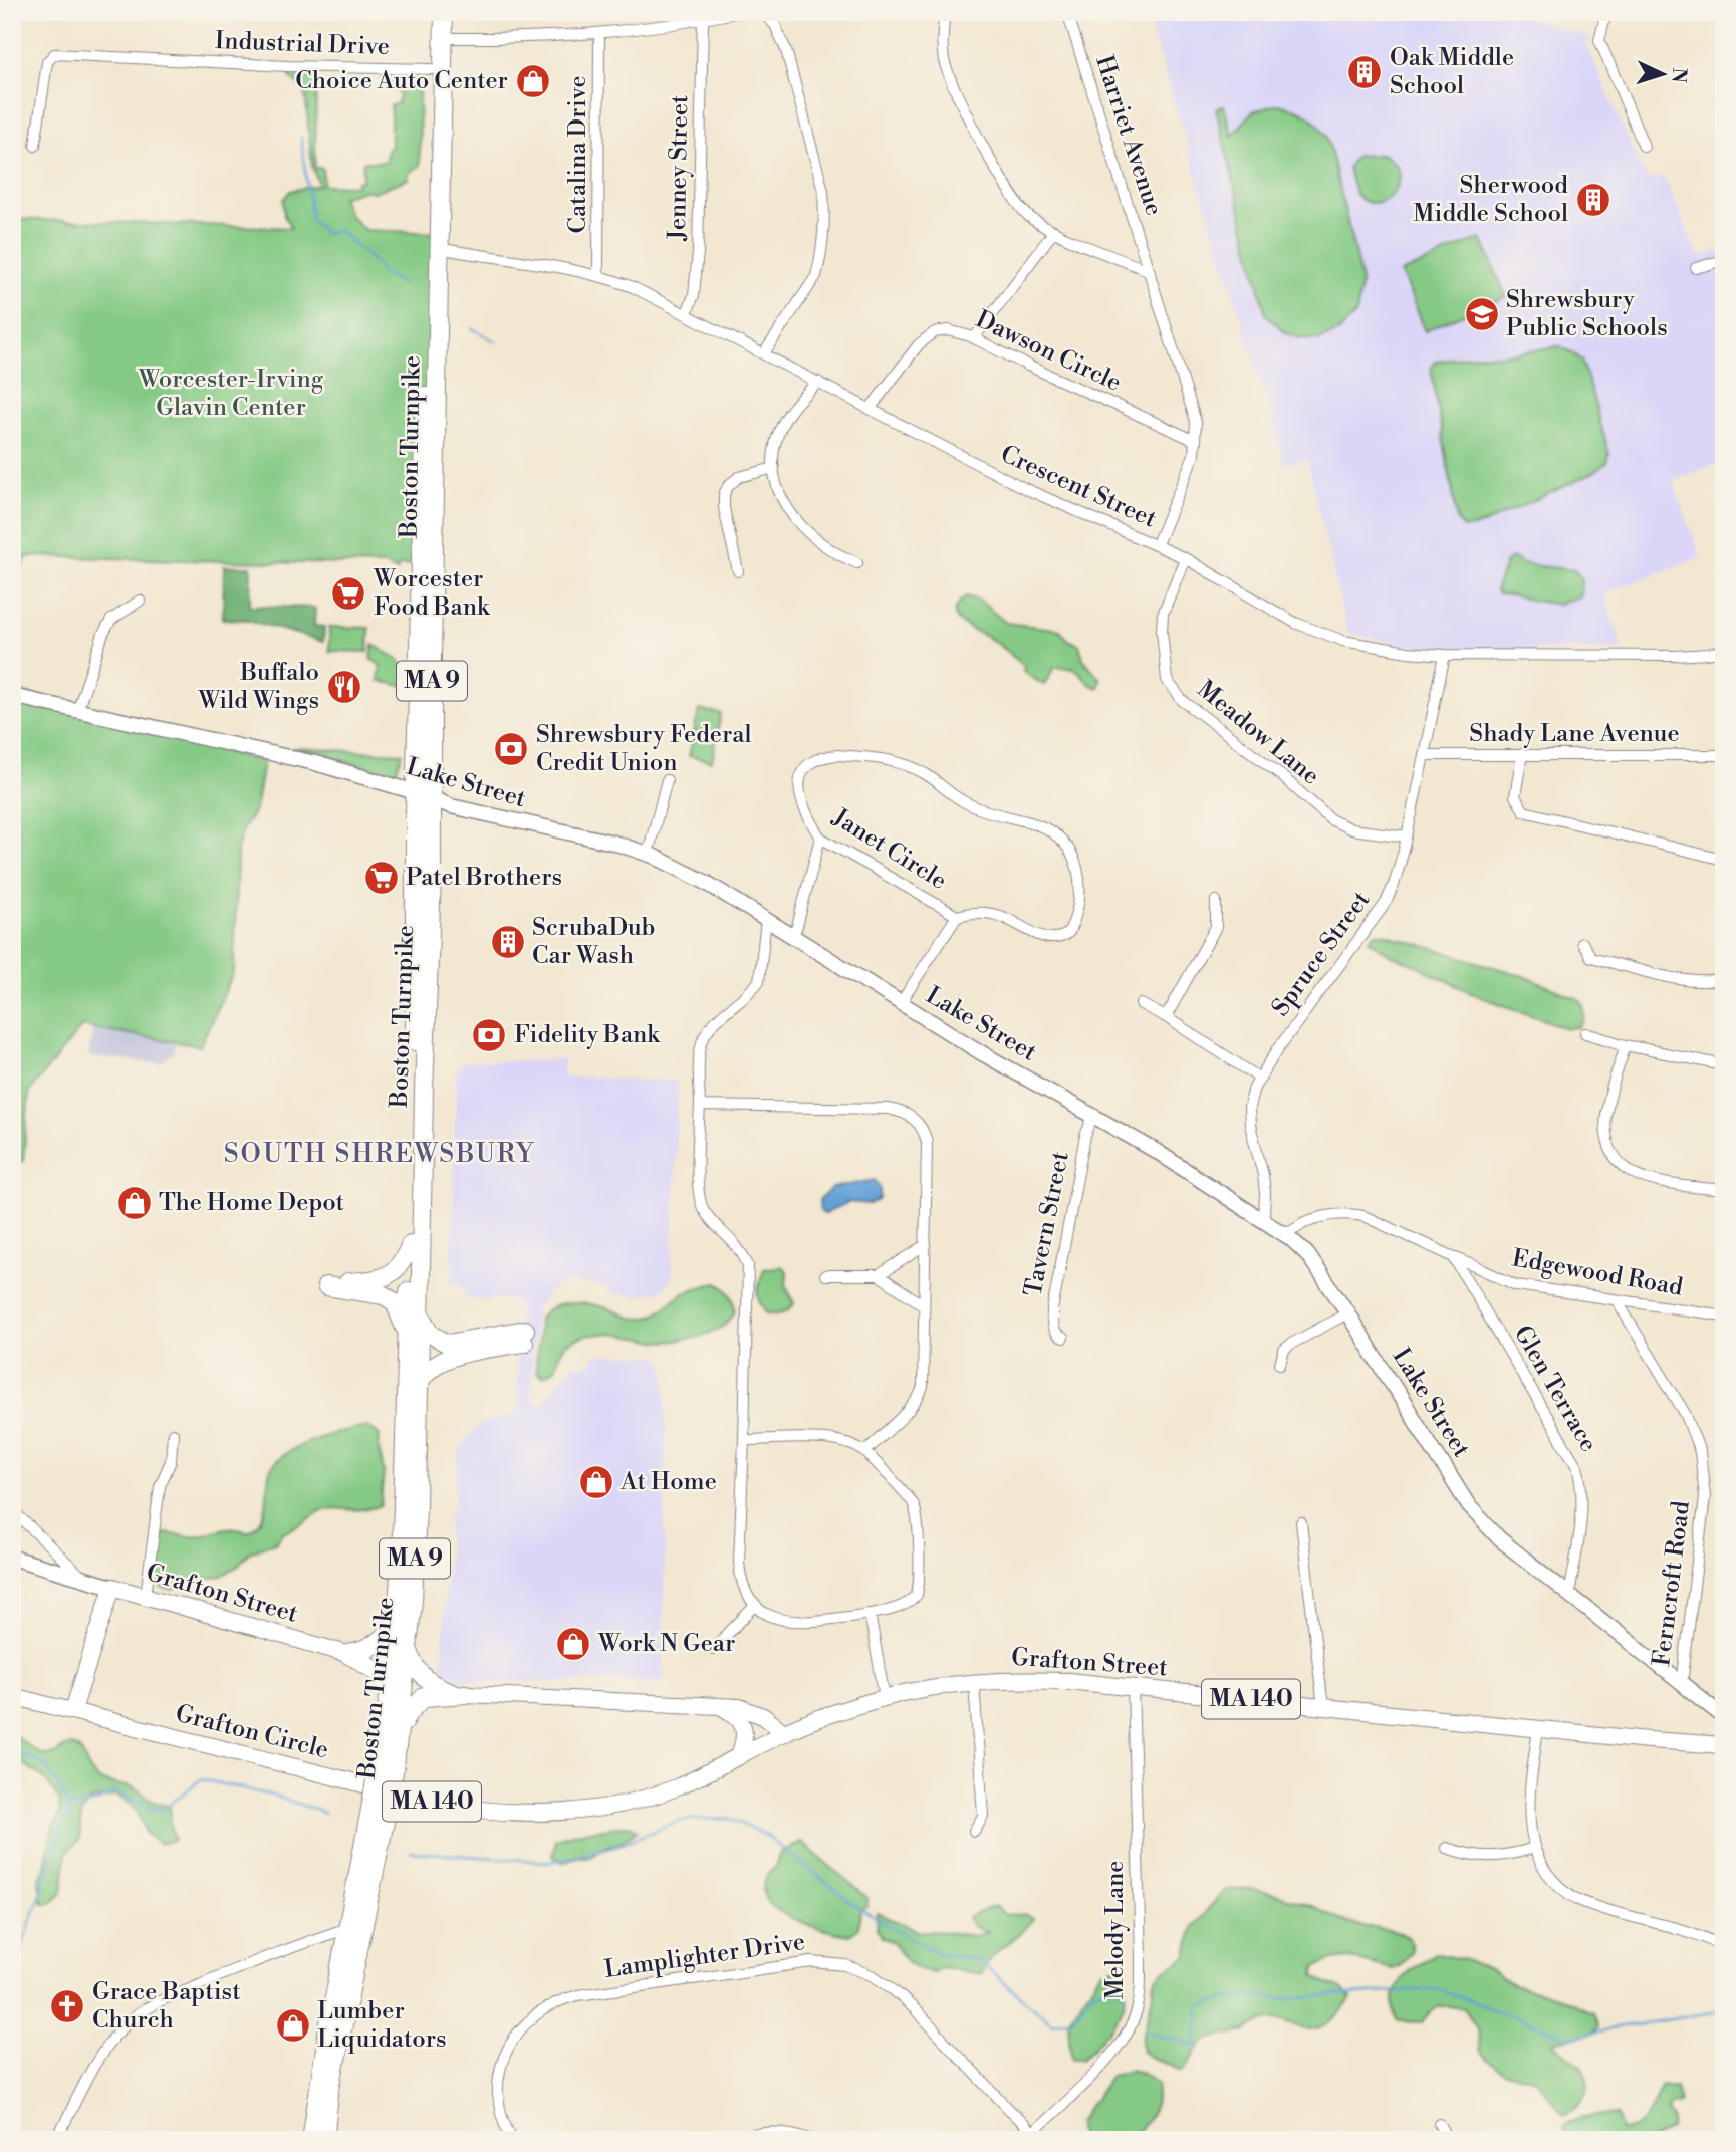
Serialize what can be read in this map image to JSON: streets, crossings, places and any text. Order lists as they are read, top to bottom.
{
  "streets": {
    "highway": ["Boston Turnpike", "MA 9"],
    "main road": ["Grafton Street", "MA 140", "Grafton Circle"],
    "street": [
      "Industrial Drive",
      "Harriet Avenue",
      "Catalina Drive",
      "Jenney Street",
      "Dawson Circle",
      "Crescent Street",
      "Meadow Lane",
      "Shady Lane Avenue",
      "Lake Street",
      "Janet Circle",
      "Spruce Street",
      "Tavern Street",
      "Edgewood Road",
      "Glen Terrace",
      "Ferncroft Road",
      "Melody Lane",
      "Lamplighter Drive"
    ]
  },
  "crossings": [
    ["Industrial Drive", "Boston Turnpike"],
    ["Harriet Avenue", "Dawson Circle"],
    ["Harriet Avenue", "Crescent Street"],
    ["Catalina Drive", "Crescent Street"],
    ["Jenney Street", "Crescent Street"],
    ["Dawson Circle", "Crescent Street"],
    ["Boston Turnpike", "Crescent Street"],
    ["Boston Turnpike", "Lake Street"],
    ["Crescent Street", "Meadow Lane"],
    ["Crescent Street", "Spruce Street"],
    ["Meadow Lane", "Spruce Street"],
    ["Shady Lane Avenue", "Spruce Street"],
    ["Lake Street", "Spruce Street"],
    ["Lake Street", "Tavern Street"],
    ["Lake Street", "Edgewood Road"],
    ["Lake Street", "Glen Terrace"],
    ["Lake Street", "Ferncroft Road"],
    ["Spruce Street", "Edgewood Road"],
    ["Edgewood Road", "Glen Terrace"],
    ["Edgewood Road", "Ferncroft Road"],
    ["Grafton Street", "Grafton Circle"],
    ["Grafton Street", "Melody Lane"],
    ["MA 140", "Grafton Circle"],
    ["Melody Lane", "Lamplighter Drive"]
  ],
  "districts": ["SOUTH SHREWSBURY"],
  "parks": ["Worcester-Irving Glavin Center"],
  "places": {
    "building": ["Oak Middle School", "Sherwood Middle School", "ScrubaDub Car Wash"],
    "shop": [
      "Choice Auto Center",
      "The Home Depot",
      "At Home",
      "Work N Gear",
      "Lumber Liquidators"
    ],
    "school or university": ["Shrewsbury Public Schools"],
    "supermarket": ["Worcester Food Bank", "Patel Brothers"],
    "restaurant": ["Buffalo Wild Wings"],
    "bank": ["Shrewsbury Federal Credit Union", "Fidelity Bank"],
    "church": ["Grace Baptist Church"]
  },
  "north": "right"
}
